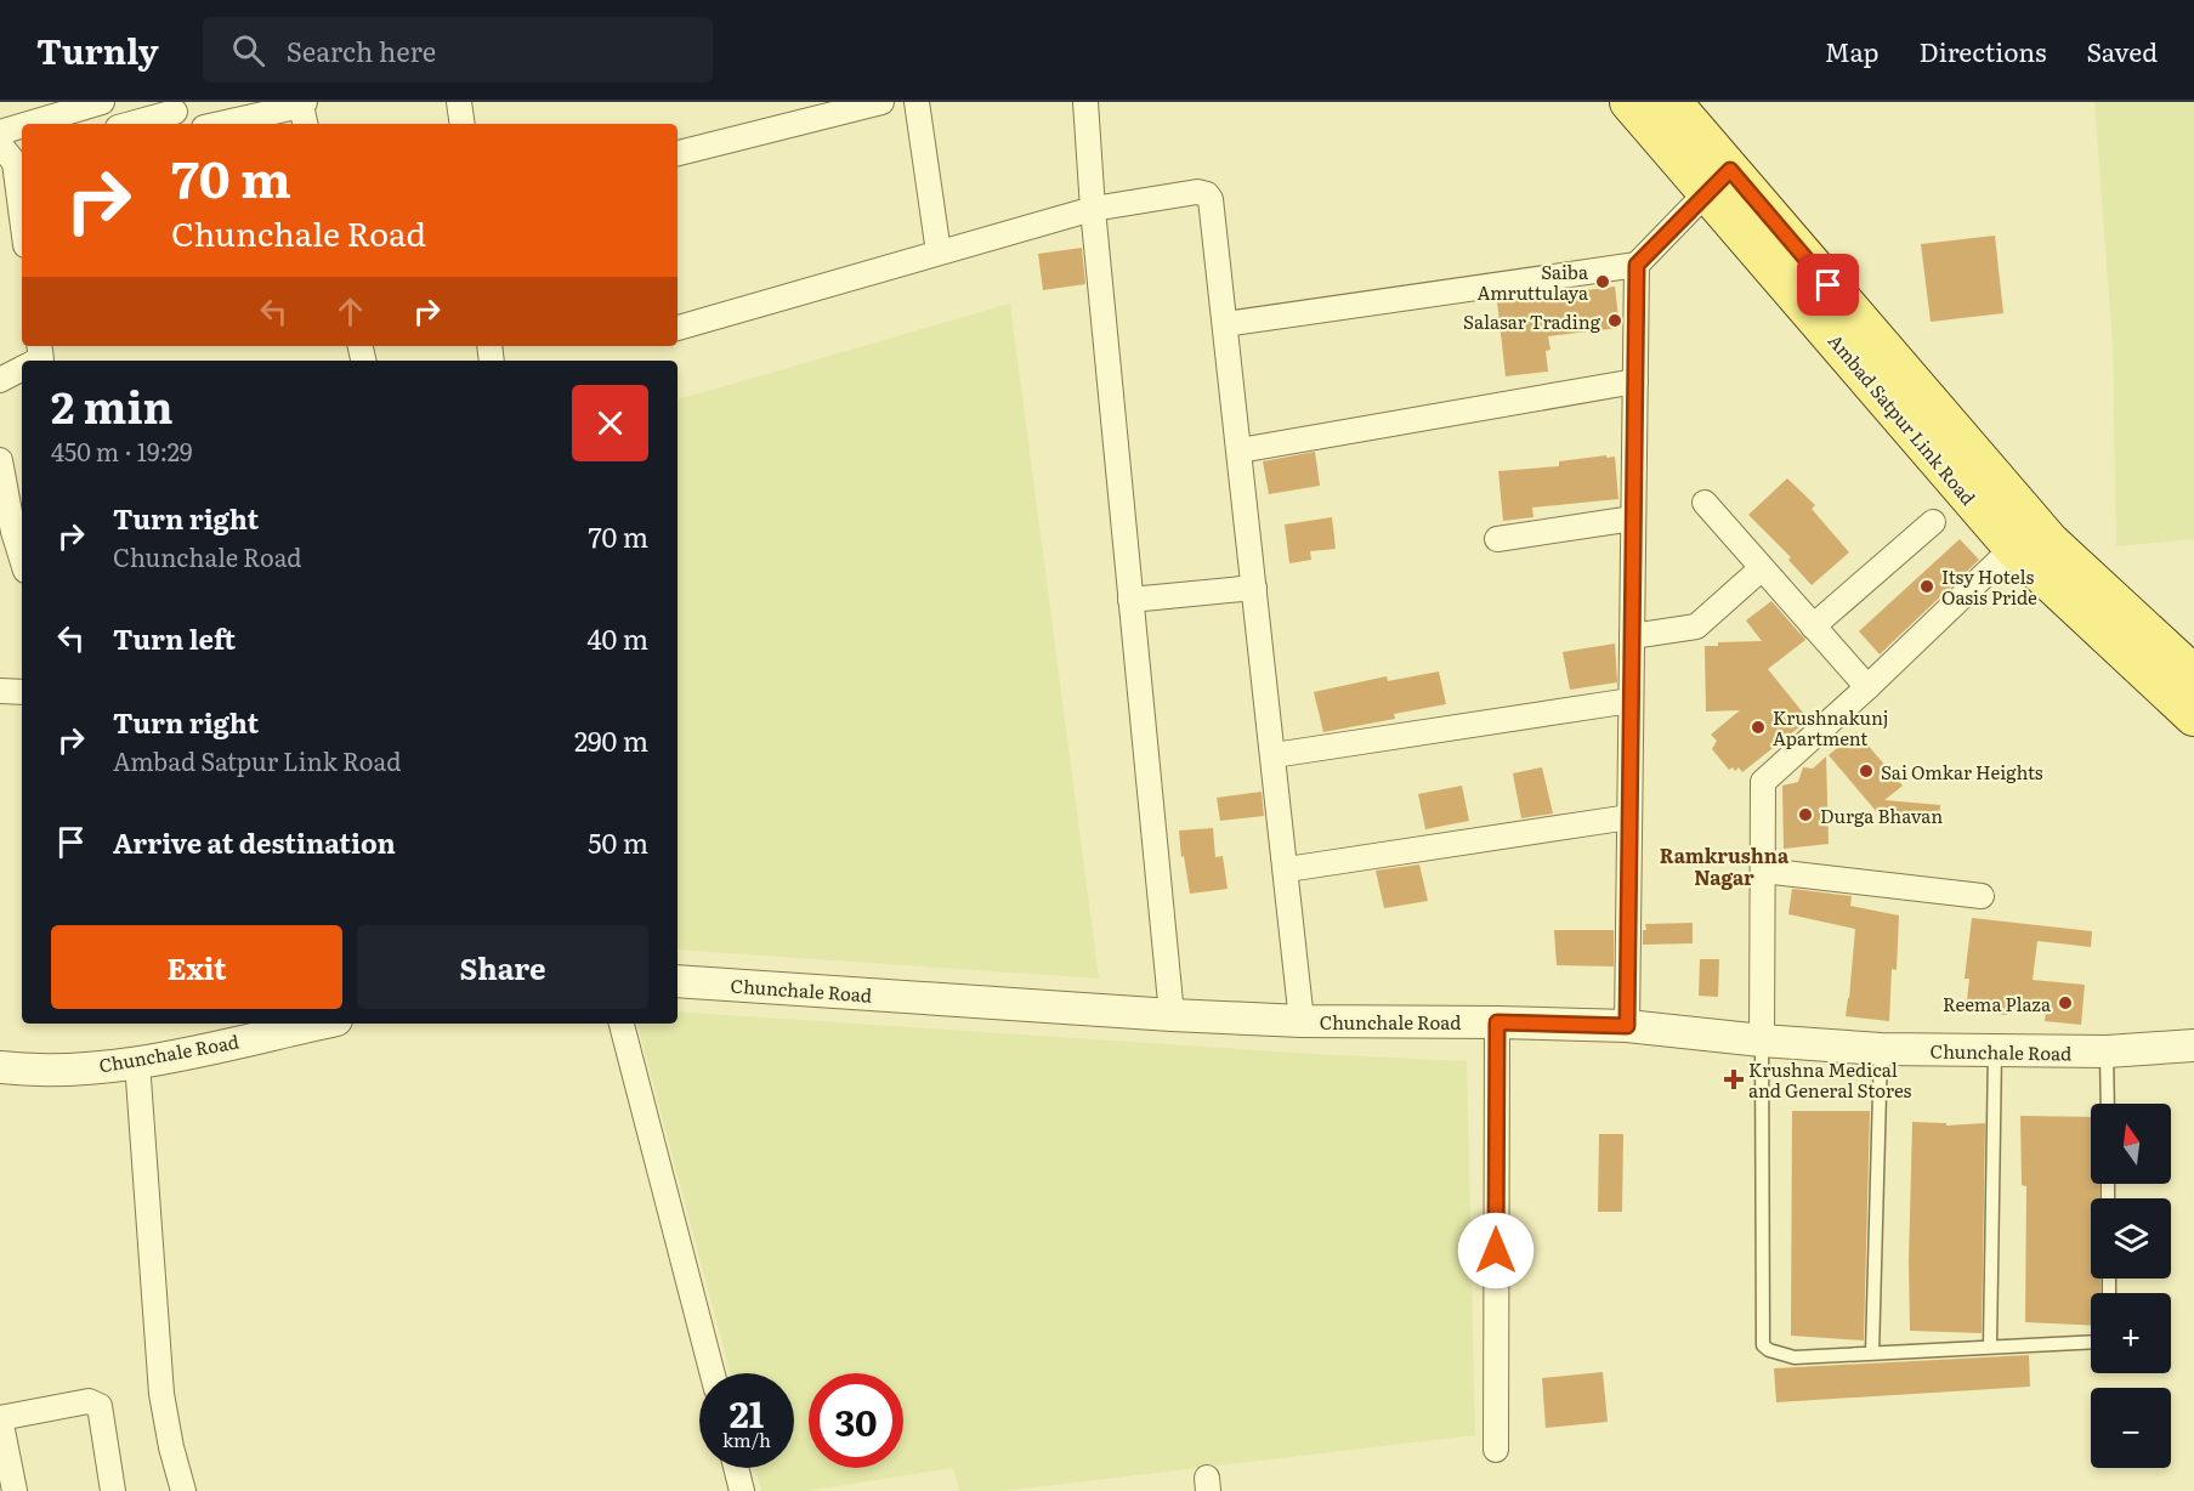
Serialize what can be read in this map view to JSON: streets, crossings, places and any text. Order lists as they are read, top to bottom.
{
  "streets": {
    "main road": ["Ambad Satpur Link Road"],
    "street": ["Chunchale Road"]
  },
  "districts": ["Ramkrushna Nagar"],
  "places": {
    "other": [
      "Saiba Amruttulaya",
      "Salasar Trading",
      "Itsy Hotels Oasis Pride",
      "Krushnakunj Apartment",
      "Sai Omkar Heights",
      "Durga Bhavan",
      "Reema Plaza"
    ],
    "health": ["Krushna Medical and General Stores"]
  },
  "north": "top",
  "page": {
    "header": "Turnly",
    "search": "Search here",
    "nav": ["Map", "Directions", "Saved"],
    "turn": ["70 m", "Chunchale Road"],
    "heading": ["2 min", "450 m · 19:29"],
    "list": [
      {
        "name": "Turn right",
        "note": "Chunchale Road",
        "value": "70 m"
      },
      {
        "name": "Turn left",
        "value": "40 m"
      },
      {
        "name": "Turn right",
        "note": "Ambad Satpur Link Road",
        "value": "290 m"
      },
      {
        "name": "Arrive at destination",
        "value": "50 m"
      }
    ],
    "buttons": ["Exit", "Share"],
    "map_buttons": ["+", "−"],
    "speed": "21 km/h",
    "limit": "30"
  }
}
